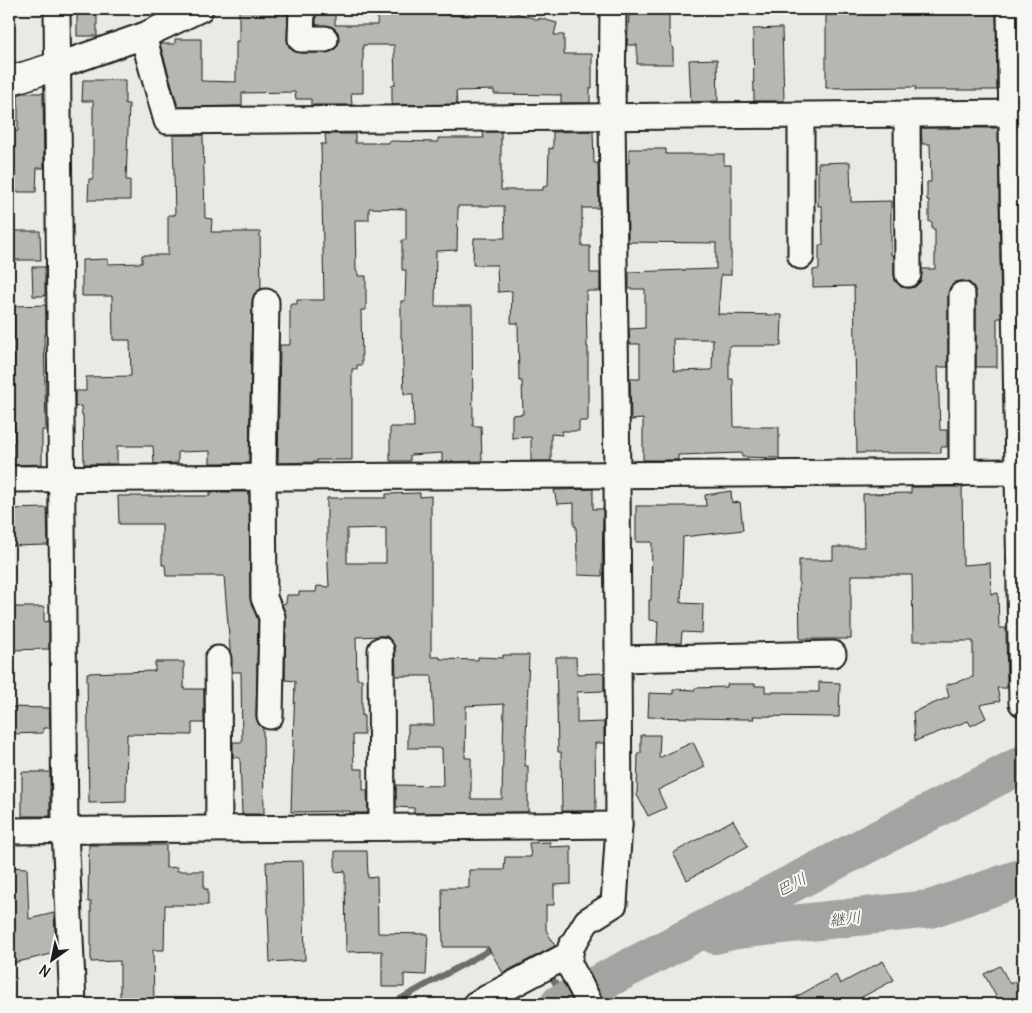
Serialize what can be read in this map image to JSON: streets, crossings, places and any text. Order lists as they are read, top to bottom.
{
  "water": ["巴川", "継川"],
  "north": "bottom left"
}
